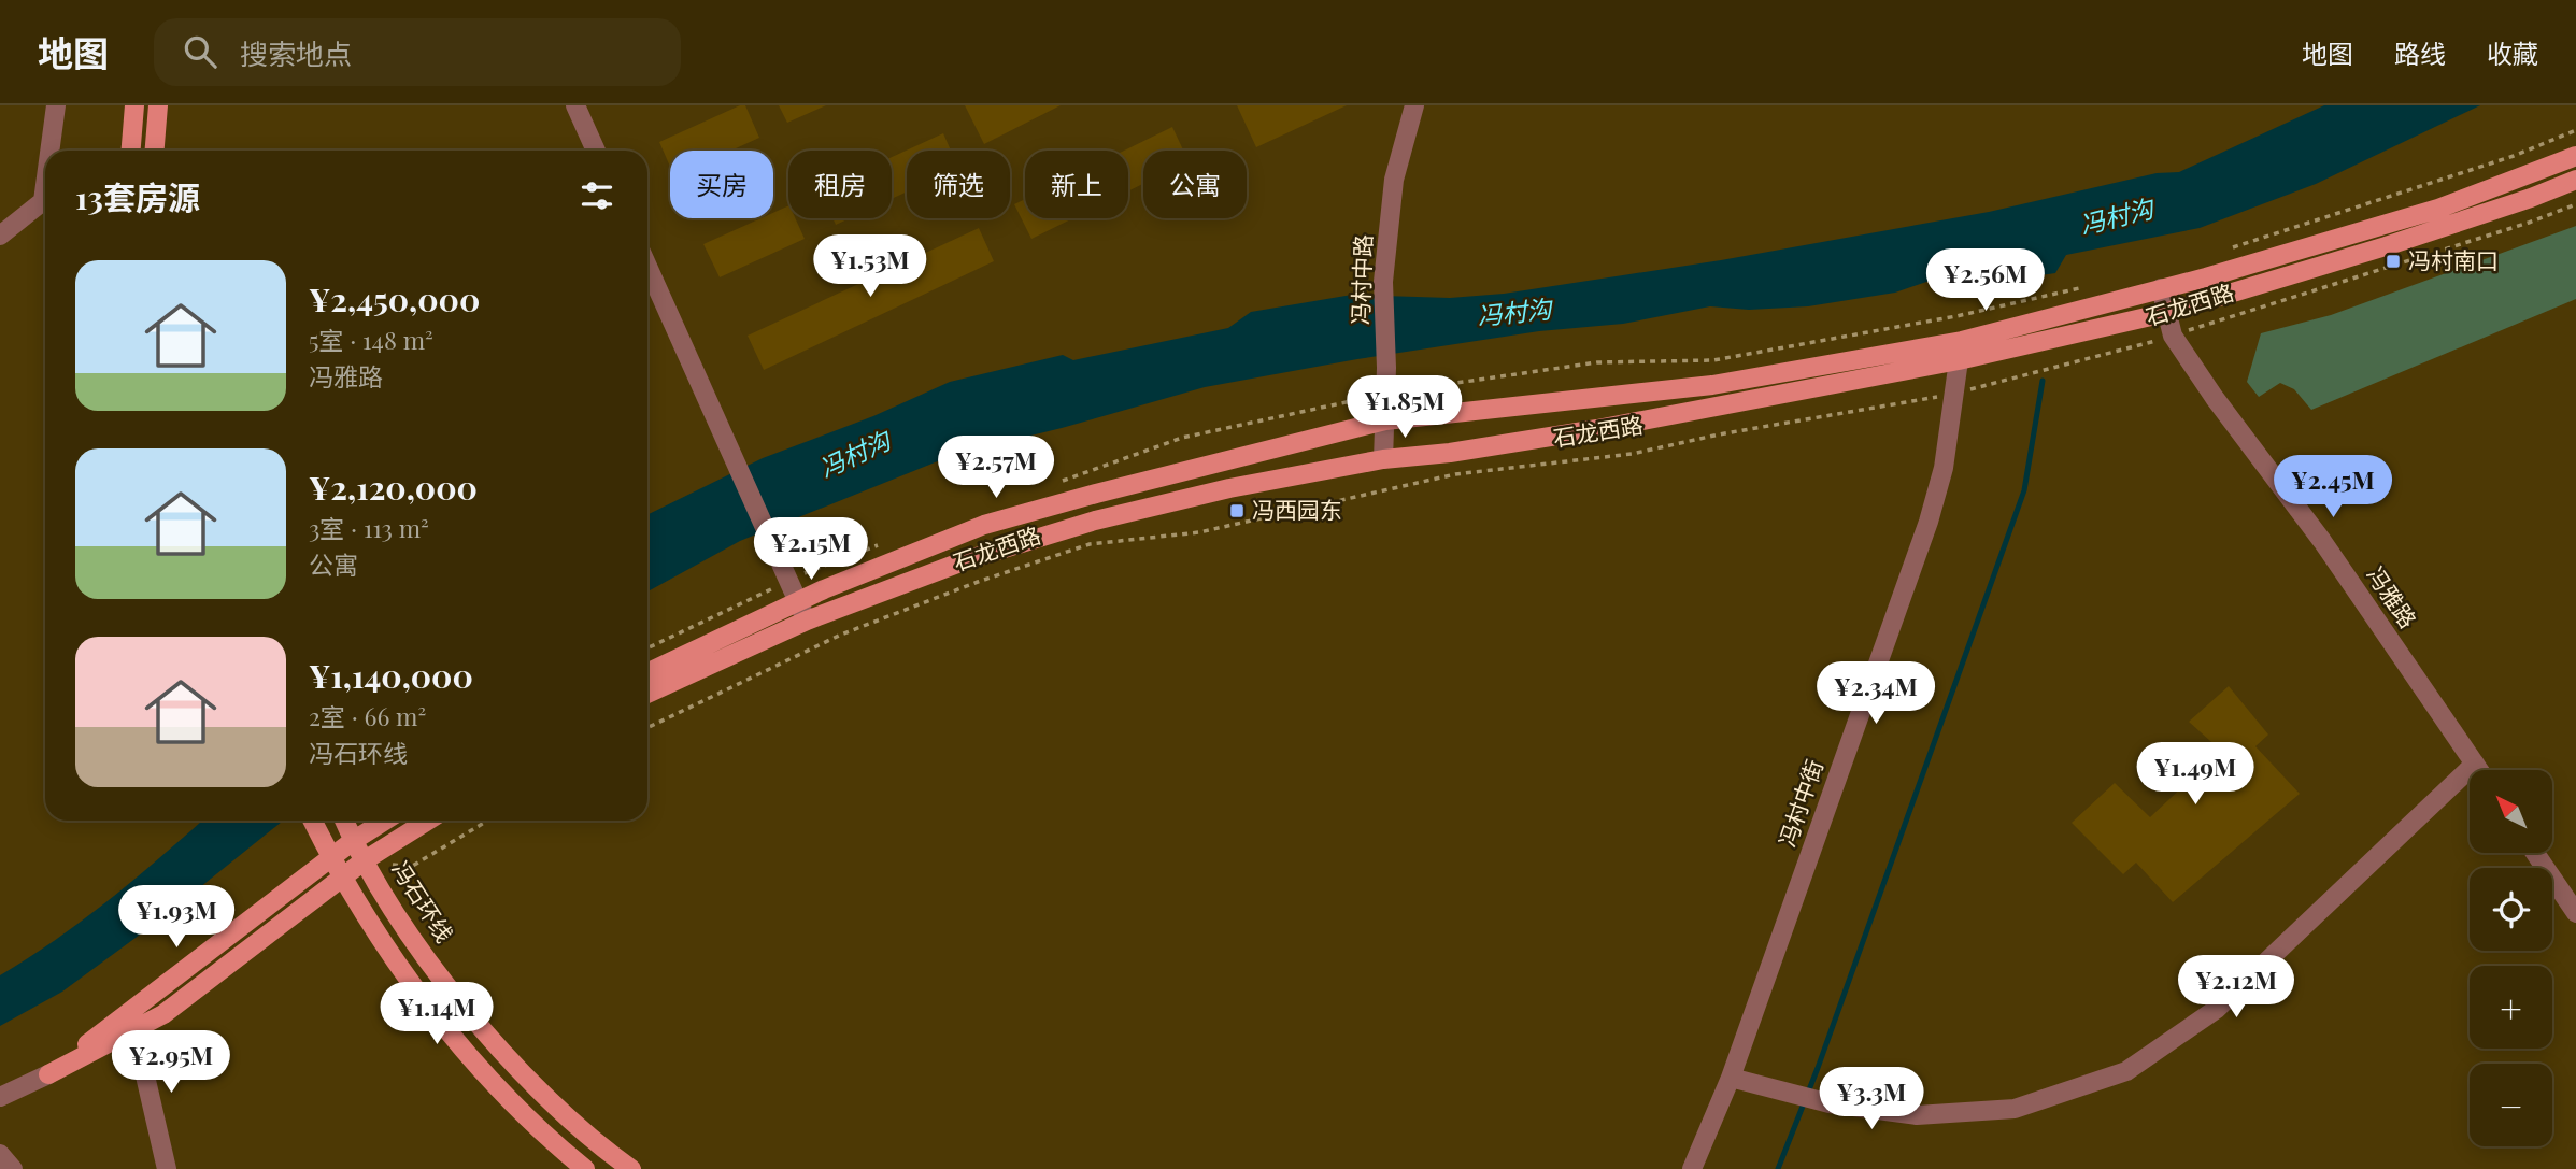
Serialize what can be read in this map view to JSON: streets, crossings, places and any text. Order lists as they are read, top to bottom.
{
  "streets": {
    "main road": ["石龙西路", "冯石环线"],
    "street": ["冯村中路", "冯雅路", "冯村中街"]
  },
  "crossings": [
    ["冯村中路", "石龙西路"],
    ["石龙西路", "冯雅路"],
    ["石龙西路", "冯村中街"]
  ],
  "water": ["冯村沟"],
  "places": {
    "transit": ["冯村南口", "冯西园东"]
  },
  "north": "top left",
  "page": {
    "header": "地图",
    "search": "搜索地点",
    "nav": ["地图", "路线", "收藏"],
    "chip": [
      "买房",
      "租房",
      "筛选",
      "新上",
      "公寓"
    ],
    "heading": "13套房源",
    "price": [
      "¥1.53M",
      "¥2.56M",
      "¥1.85M",
      "¥2.57M",
      "¥2.45M",
      "¥2.15M",
      "¥2.34M",
      "¥1.49M",
      "¥1.93M",
      "¥2.12M",
      "¥1.14M",
      "¥2.95M",
      "¥3.3M"
    ],
    "list": [
      {
        "name": "¥2,450,000",
        "note": "5室 · 148 m² · 冯雅路"
      },
      {
        "name": "¥2,120,000",
        "note": "3室 · 113 m² · 公寓"
      },
      {
        "name": "¥1,140,000",
        "note": "2室 · 66 m² · 冯石环线"
      }
    ],
    "map_buttons": ["+", "−"]
  }
}
